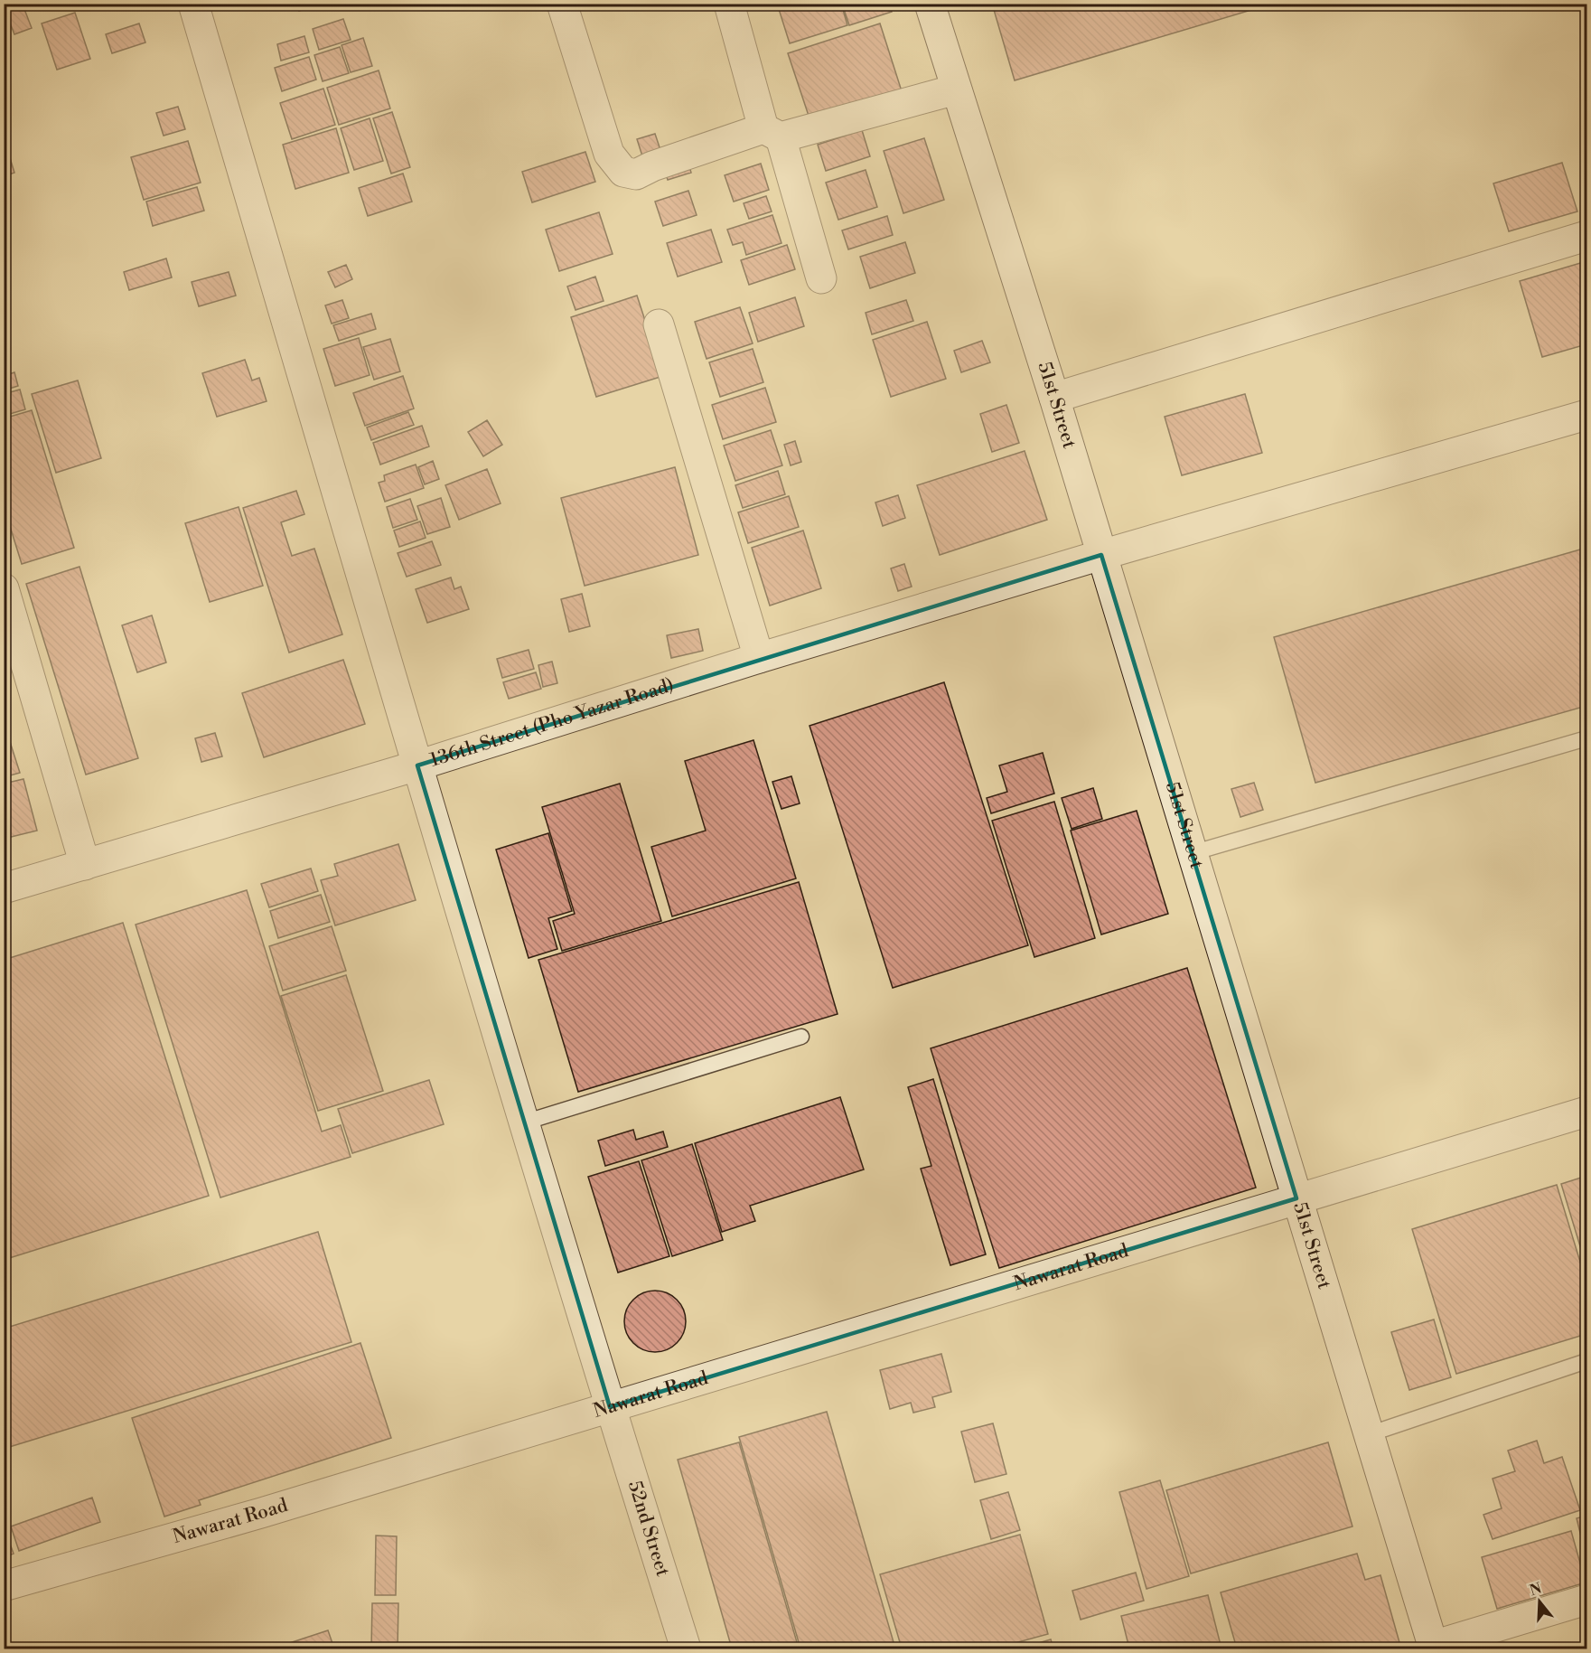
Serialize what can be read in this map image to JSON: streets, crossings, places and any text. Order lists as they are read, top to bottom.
{
  "streets": {
    "street": [
      "51st Street",
      "136th Street (Pho Yazar Road)",
      "Nawarat Road",
      "52nd Street"
    ]
  },
  "crossings": [
    ["51st Street", "136th Street (Pho Yazar Road)"],
    ["51st Street", "Nawarat Road"],
    ["136th Street (Pho Yazar Road)", "52nd Street"],
    ["Nawarat Road", "52nd Street"]
  ],
  "north": "top"
}
